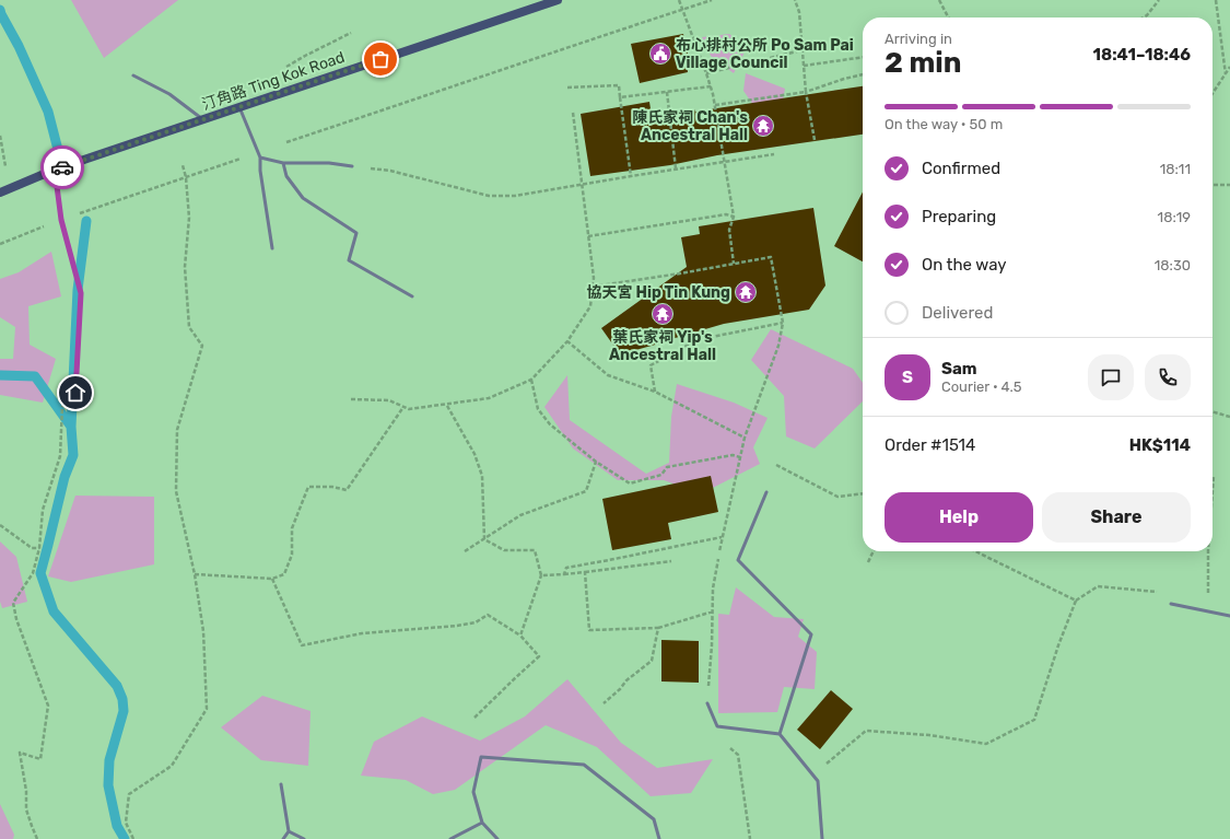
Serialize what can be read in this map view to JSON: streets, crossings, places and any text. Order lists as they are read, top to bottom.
{
  "streets": {
    "main road": ["汀角路 Ting Kok Road"]
  },
  "places": {
    "public building": ["布心排村公所 Po Sam Pai Village Council"],
    "temple": ["陳氏家祠 Chan's Ancestral Hall", "協天宮 Hip Tin Kung", "葉氏家祠 Yip's Ancestral Hall"]
  },
  "page": {
    "heading": ["2 min", "Arriving in", "18:41–18:46"],
    "panel": [
      "Sam",
      "Courier · 4.5",
      "Order #1514",
      "HK$114"
    ],
    "bar": "On the way · 50 m",
    "list": [
      ["Confirmed", "18:11"],
      ["Preparing", "18:19"],
      ["On the way", "18:30"],
      "Delivered"
    ],
    "round": "S",
    "buttons": ["Help", "Share"]
  }
}
